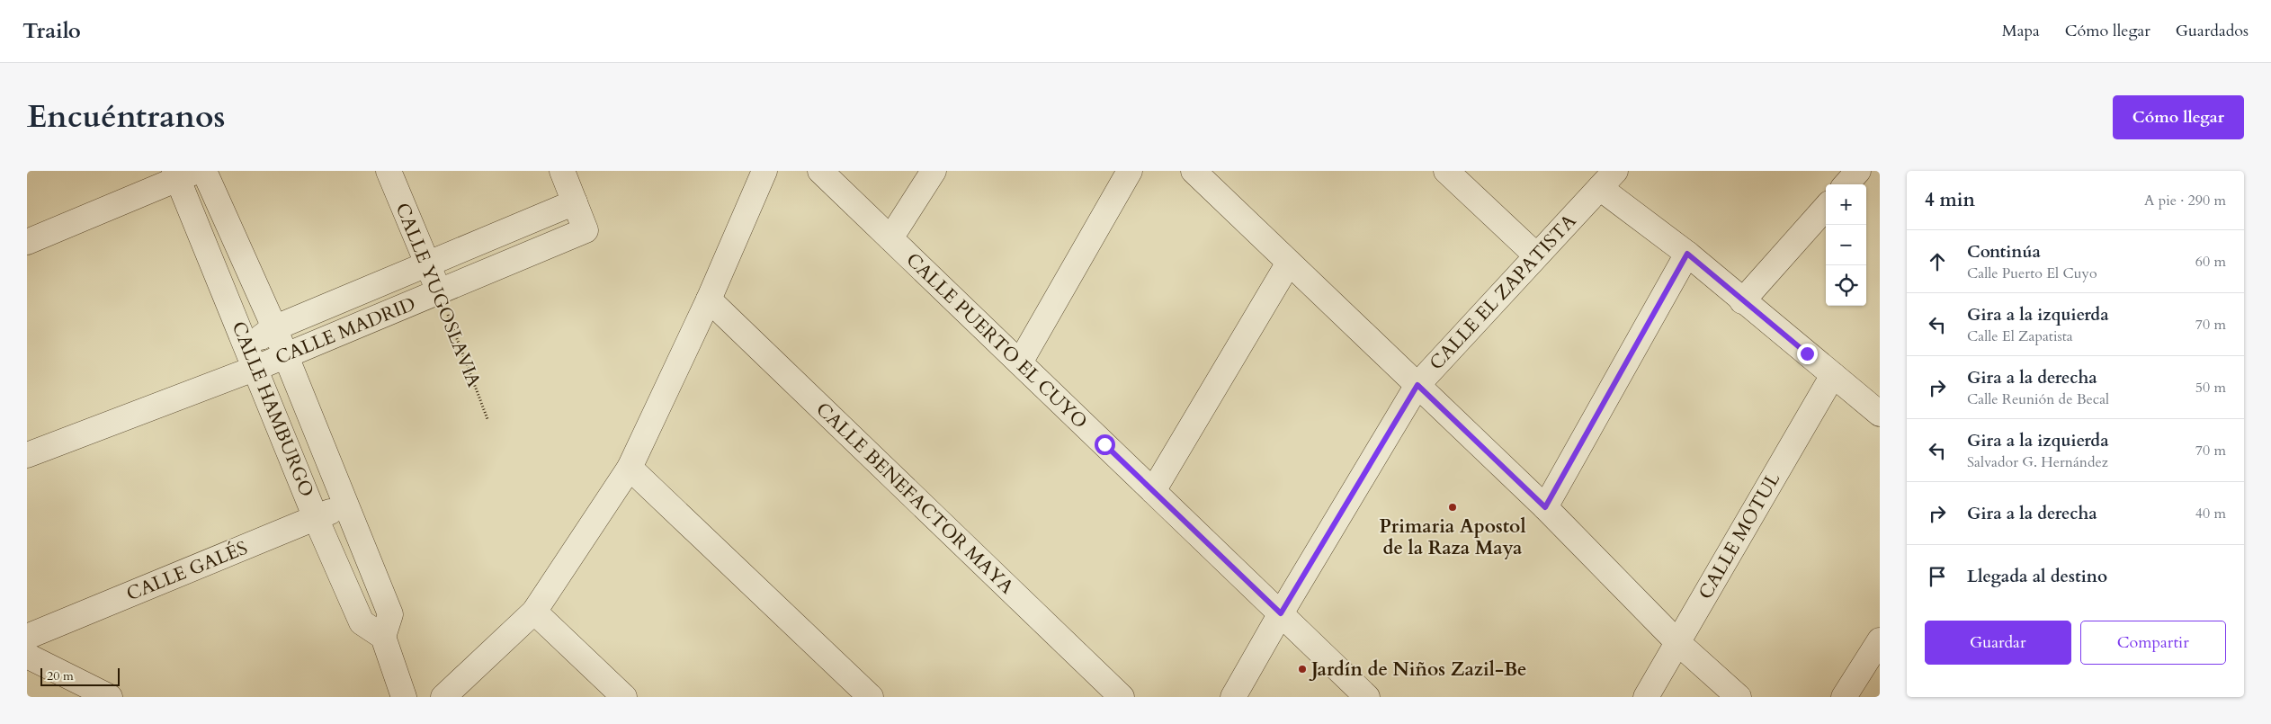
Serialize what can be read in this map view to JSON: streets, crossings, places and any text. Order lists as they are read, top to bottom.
{
  "streets": {
    "street": [
      "CALLE EL ZAPATISTA",
      "CALLE YUGOSLAVIA",
      "CALLE MADRID",
      "CALLE PUERTO EL CUYO",
      "CALLE HAMBURGO",
      "CALLE BENEFACTOR MAYA",
      "CALLE MOTUL",
      "CALLE GALÉS"
    ]
  },
  "crossings": [
    ["CALLE EL ZAPATISTA", "CALLE PUERTO EL CUYO"],
    ["CALLE YUGOSLAVIA", "CALLE MADRID"],
    ["CALLE MADRID", "CALLE HAMBURGO"],
    ["CALLE HAMBURGO", "CALLE GALÉS"]
  ],
  "places": ["Primaria Apostol de la Raza Maya", "Jardín de Niños Zazil-Be"],
  "scale_bar": "20 m",
  "page": {
    "header": "Trailo",
    "nav": ["Mapa", "Cómo llegar", "Guardados"],
    "title": "Encuéntranos",
    "buttons": [
      "Cómo llegar",
      ["Guardar", "Compartir"]
    ],
    "heading": ["4 min", "A pie · 290 m"],
    "map_buttons": ["+", "−"],
    "list": [
      ["Continúa", "Calle Puerto El Cuyo", "60 m"],
      ["Gira a la izquierda", "Calle El Zapatista", "70 m"],
      ["Gira a la derecha", "Calle Reunión de Becal", "50 m"],
      ["Gira a la izquierda", "Salvador G. Hernández", "70 m"],
      ["Gira a la derecha", "40 m"],
      "Llegada al destino"
    ],
    "scale": "20 m"
  }
}
